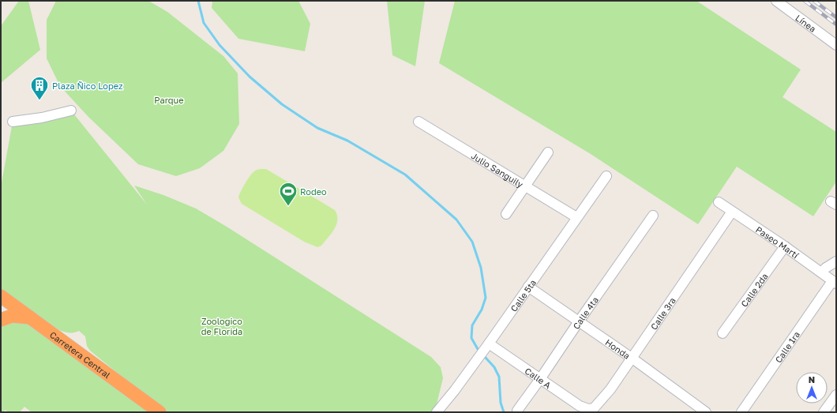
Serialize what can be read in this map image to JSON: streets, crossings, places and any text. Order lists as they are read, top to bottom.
{
  "streets": {
    "highway": ["Carretera Central"],
    "street": [
      "Línea",
      "Julio Sanguily",
      "Paseo Martí",
      "Calle 2da",
      "Calle 5ta",
      "Calle 4ta",
      "Calle 3ra",
      "Calle 1ra",
      "Honda",
      "Calle A"
    ]
  },
  "crossings": [
    ["Julio Sanguily", "Calle 5ta"],
    ["Paseo Martí", "Calle 2da"],
    ["Paseo Martí", "Calle 3ra"],
    ["Paseo Martí", "Calle 1ra"],
    ["Calle 5ta", "Honda"],
    ["Calle 5ta", "Calle A"],
    ["Calle 4ta", "Honda"],
    ["Calle 4ta", "Calle A"],
    ["Calle 3ra", "Honda"],
    ["Calle 3ra", "Calle A"]
  ],
  "parks": ["Parque", "Zoologico de Florida"],
  "places": {
    "building": ["Plaza Ñico Lopez"],
    "sports": ["Rodeo"]
  },
  "north": "top"
}
